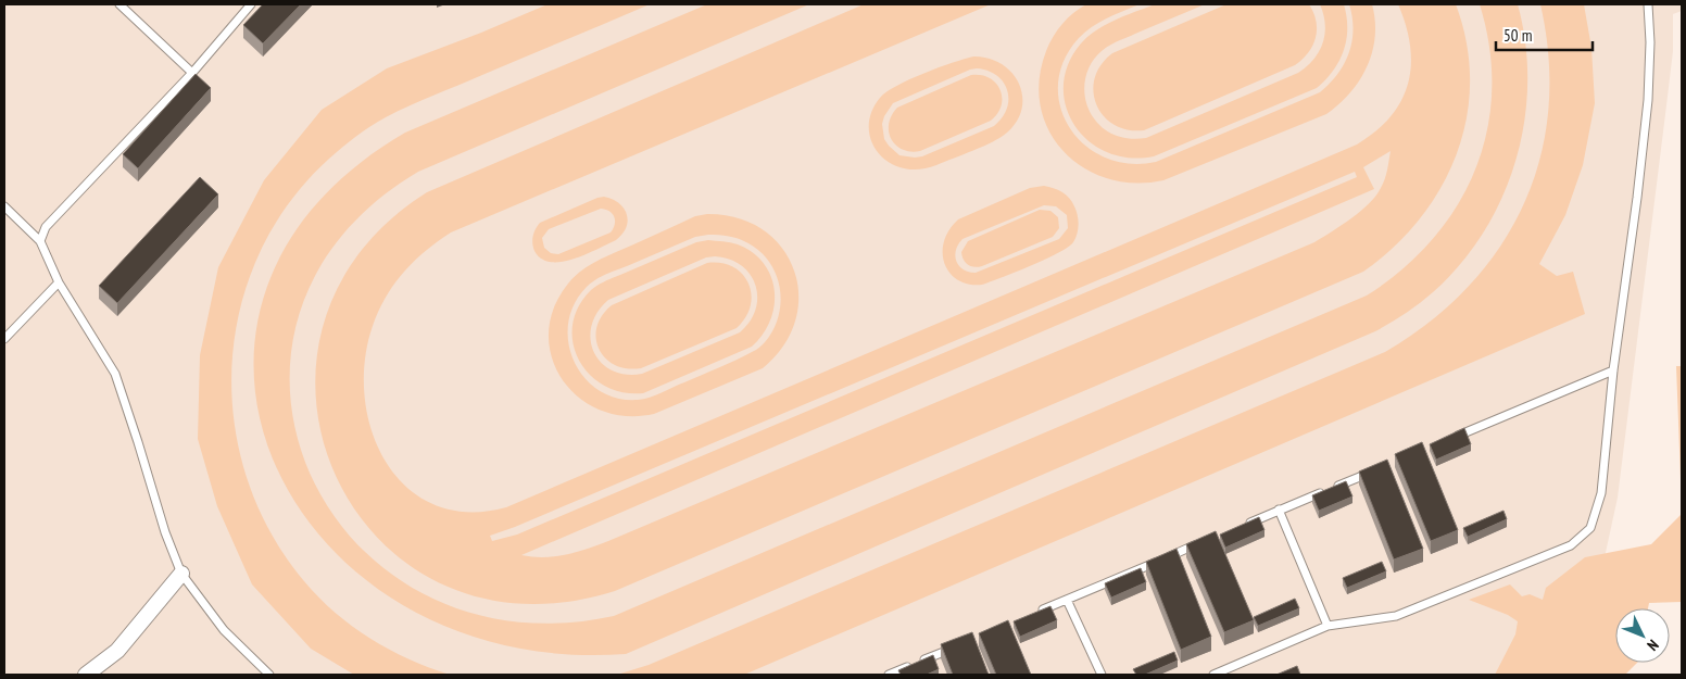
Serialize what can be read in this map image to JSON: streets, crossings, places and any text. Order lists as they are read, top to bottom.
{
  "scale_bar": "50 m",
  "north": "bottom right"
}
